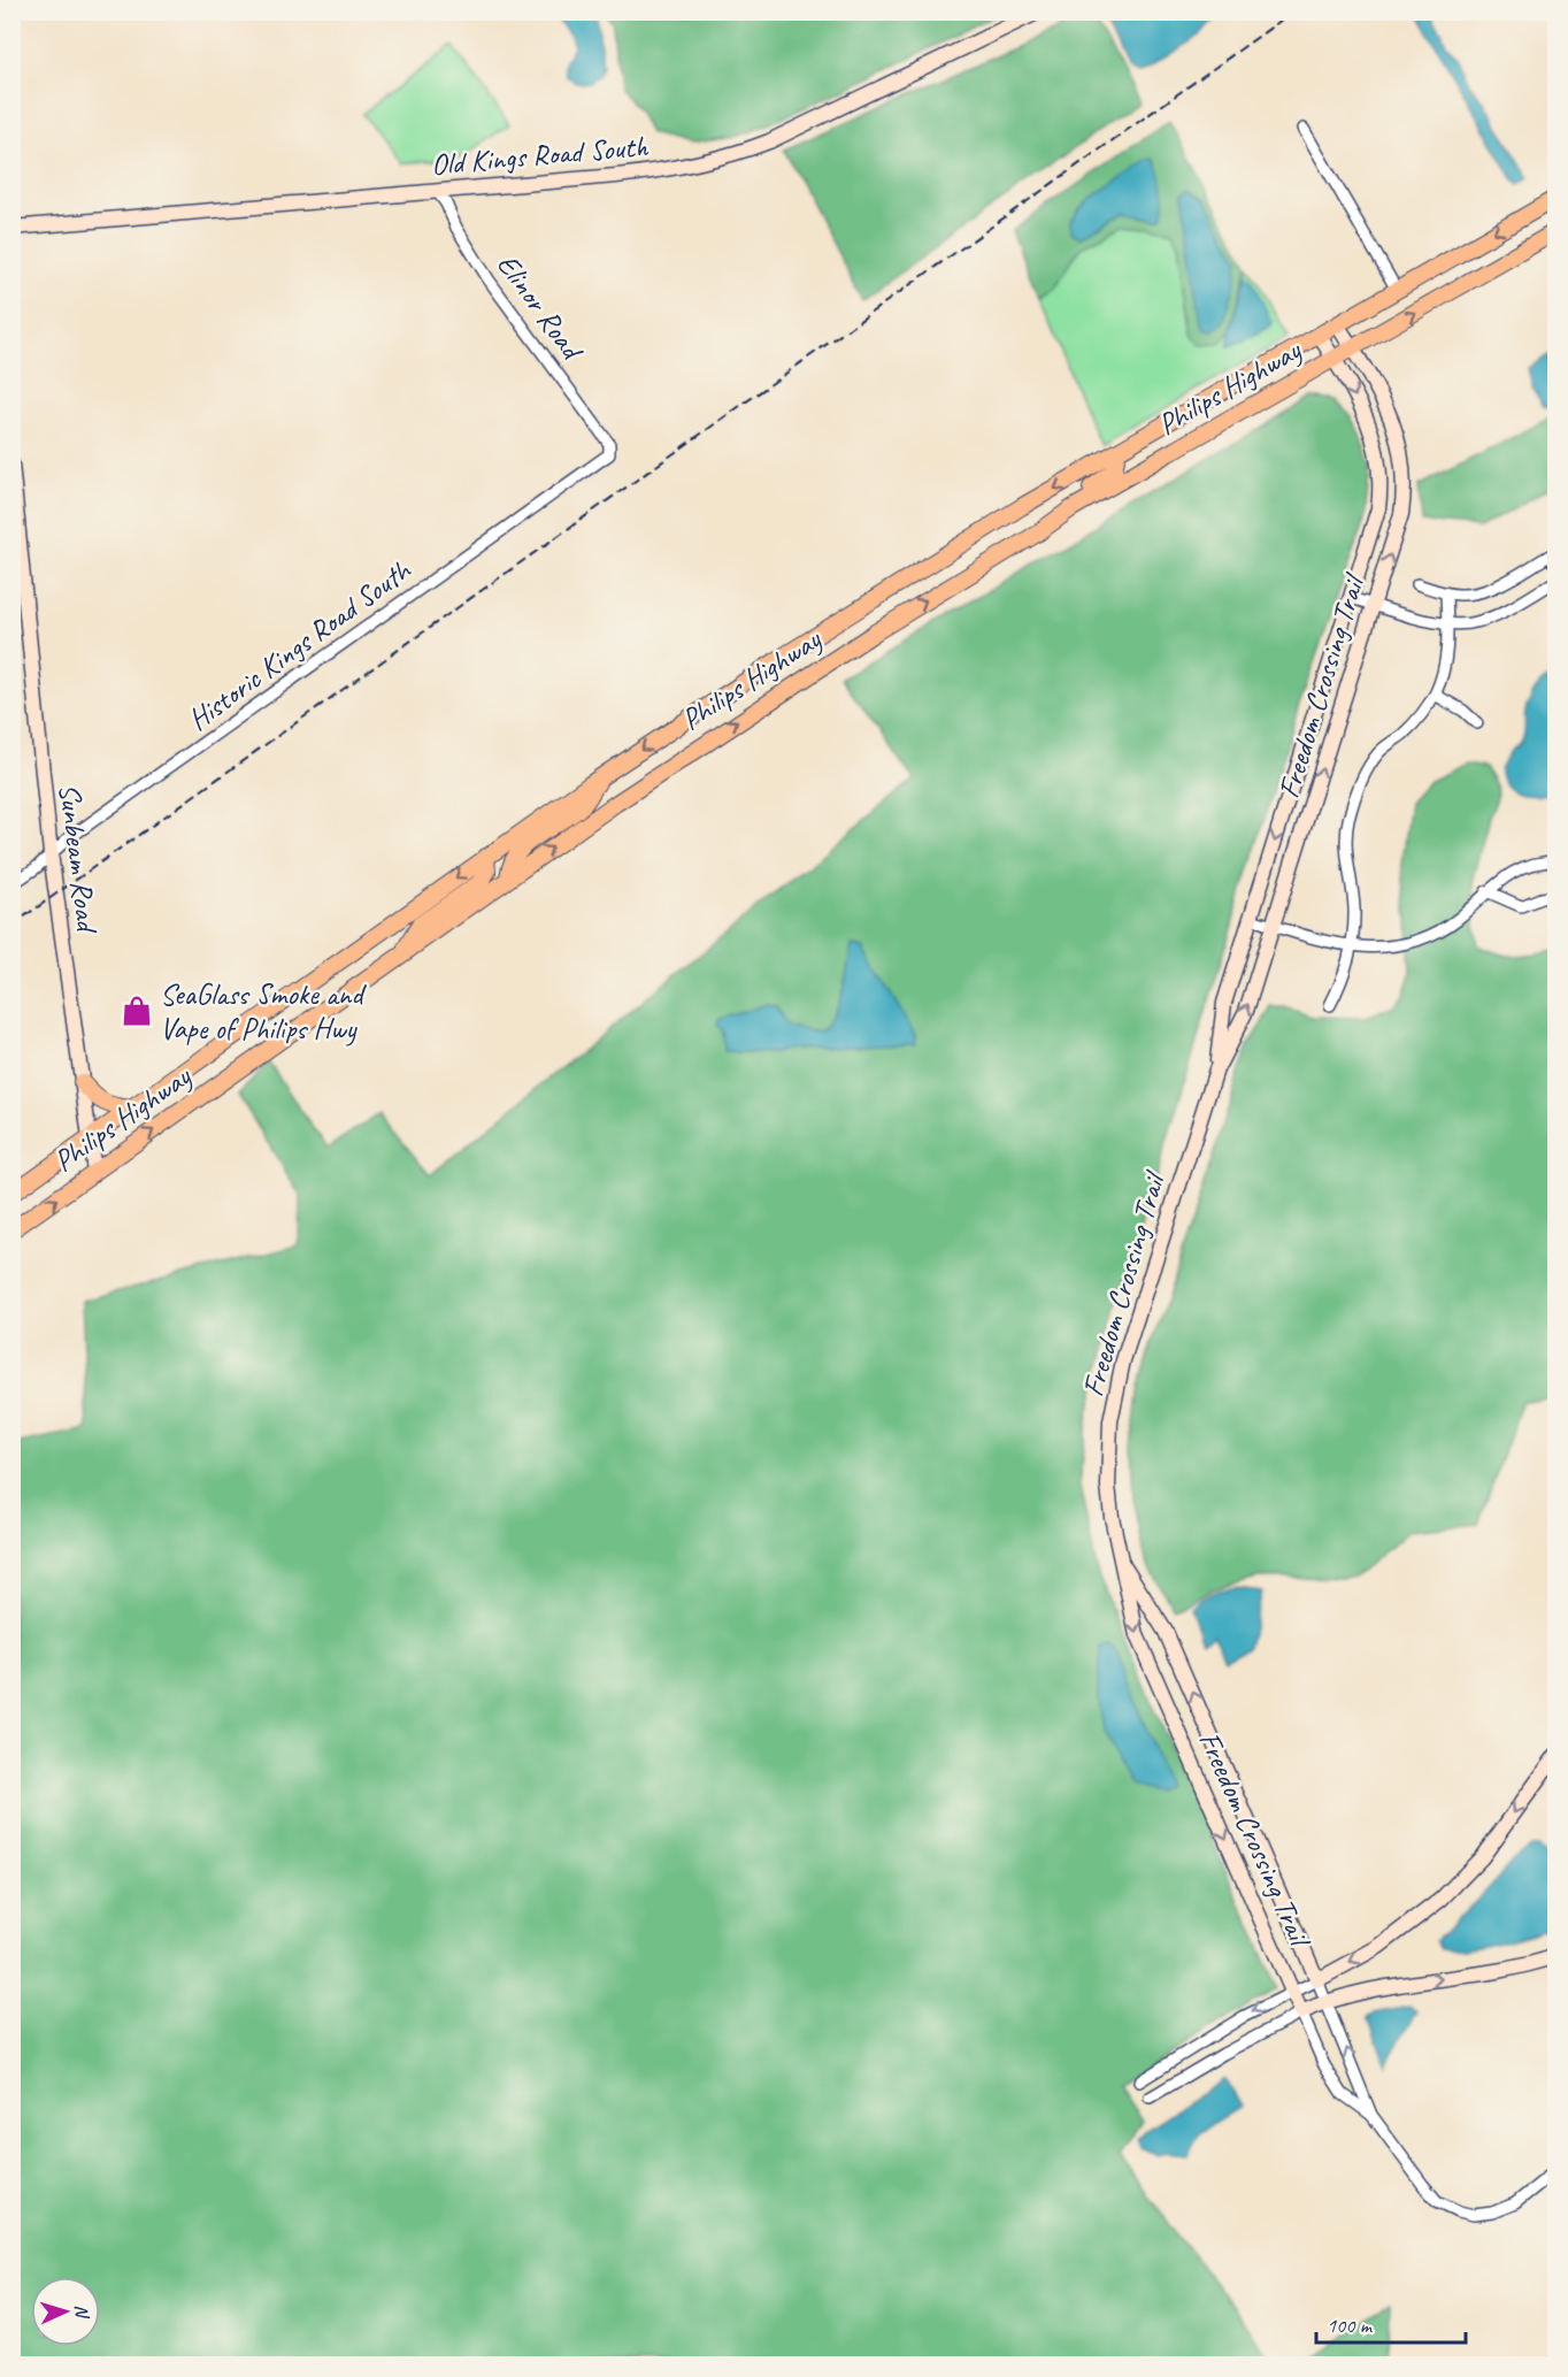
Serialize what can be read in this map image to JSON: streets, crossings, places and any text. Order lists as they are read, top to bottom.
{
  "streets": {
    "main road": ["Philips Highway"],
    "street": [
      "Old Kings Road South",
      "Elinor Road",
      "Historic Kings Road South",
      "Freedom Crossing Trail",
      "Sunbeam Road"
    ]
  },
  "crossings": [
    ["Old Kings Road South", "Elinor Road"],
    ["Elinor Road", "Historic Kings Road South"],
    ["Philips Highway", "Freedom Crossing Trail"],
    ["Philips Highway", "Sunbeam Road"],
    ["Historic Kings Road South", "Sunbeam Road"]
  ],
  "places": {
    "shop": ["SeaGlass Smoke and Vape of Philips Hwy"]
  },
  "scale_bar": "100 m",
  "north": "right"
}
